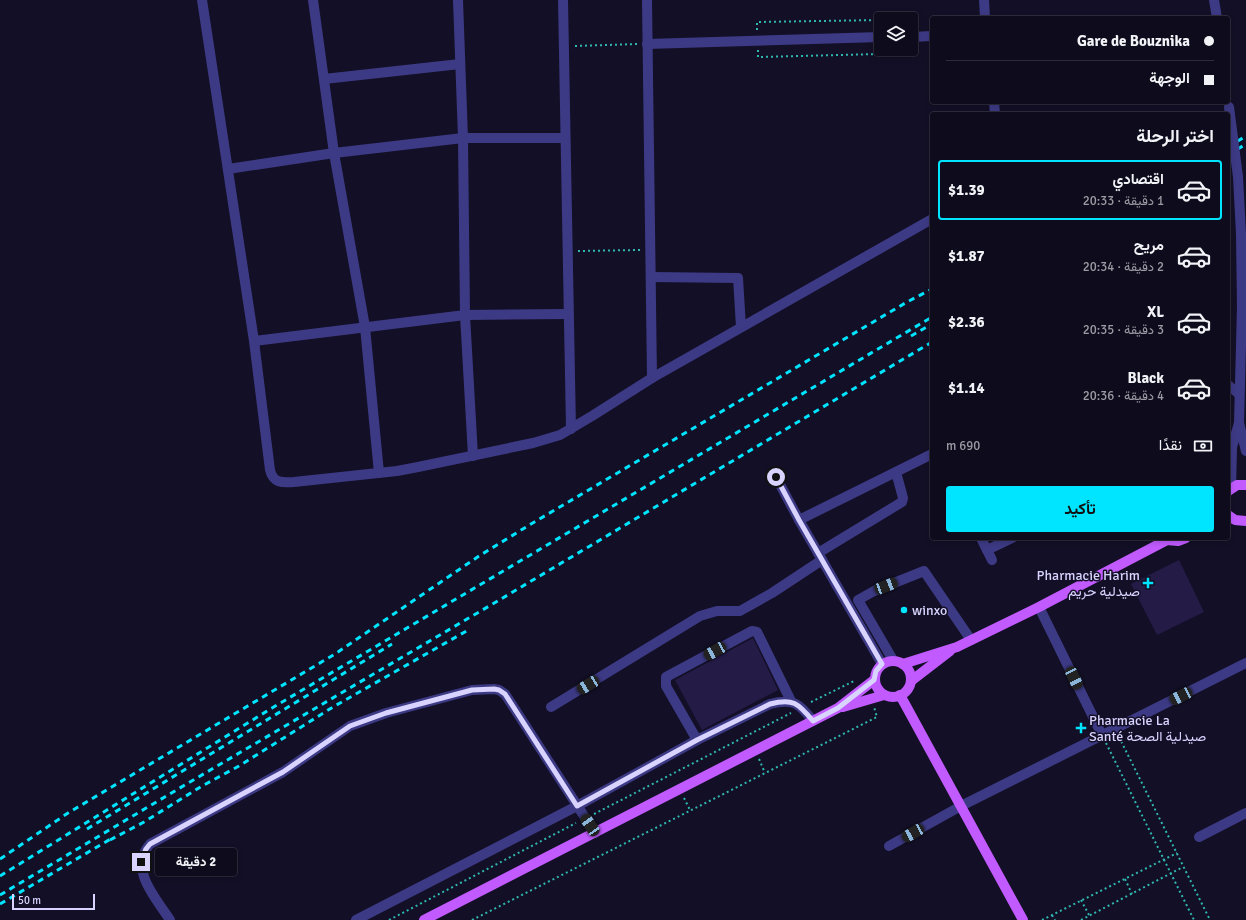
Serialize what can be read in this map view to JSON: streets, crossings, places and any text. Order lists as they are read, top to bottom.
{
  "places": {
    "health": ["Pharmacie Harim صيدلية حريم", "Pharmacie La Santé صيدلية الصحة"],
    "other": ["winxo"]
  },
  "scale_bar": "50 m",
  "page": {
    "banner": ["Gare de Bouznika", "الوجهة"],
    "heading": "اختر الرحلة",
    "list": [
      {
        "name": "اقتصادي",
        "note": "1 دقيقة · 20:33",
        "value": "$1.39"
      },
      {
        "name": "مريح",
        "note": "2 دقيقة · 20:34",
        "value": "$1.87"
      },
      {
        "name": "XL",
        "note": "3 دقيقة · 20:35",
        "value": "$2.36"
      },
      {
        "name": "Black",
        "note": "4 دقيقة · 20:36",
        "value": "$1.14"
      }
    ],
    "pay": ["نقدًا", "690 m"],
    "buttons": "تأكيد",
    "bubble": "2 دقيقة",
    "scale": "50 m"
  }
}
